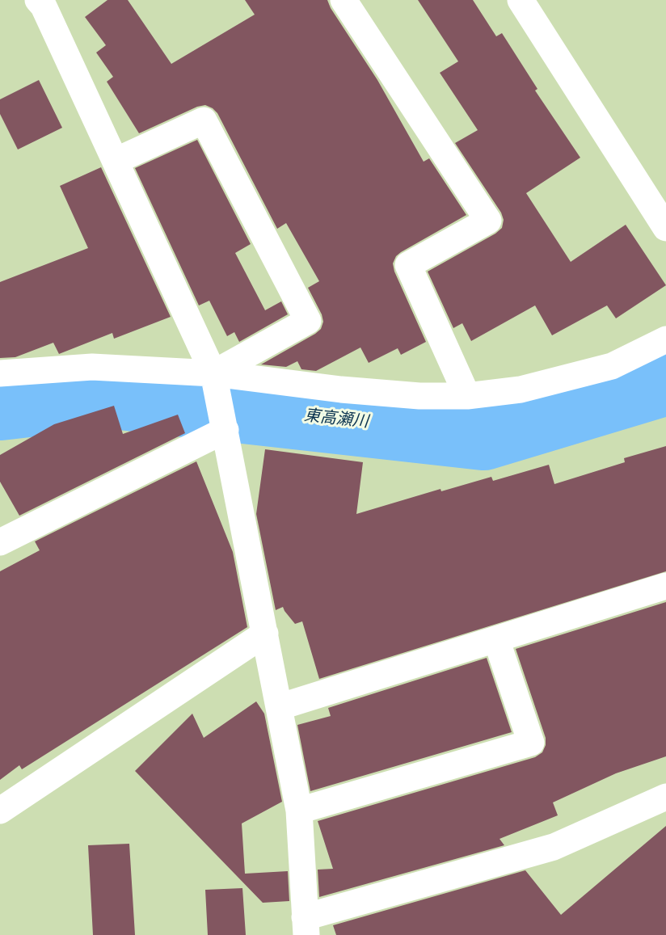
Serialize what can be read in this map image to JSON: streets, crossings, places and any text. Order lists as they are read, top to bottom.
{
  "water": ["東高瀬川"]
}
